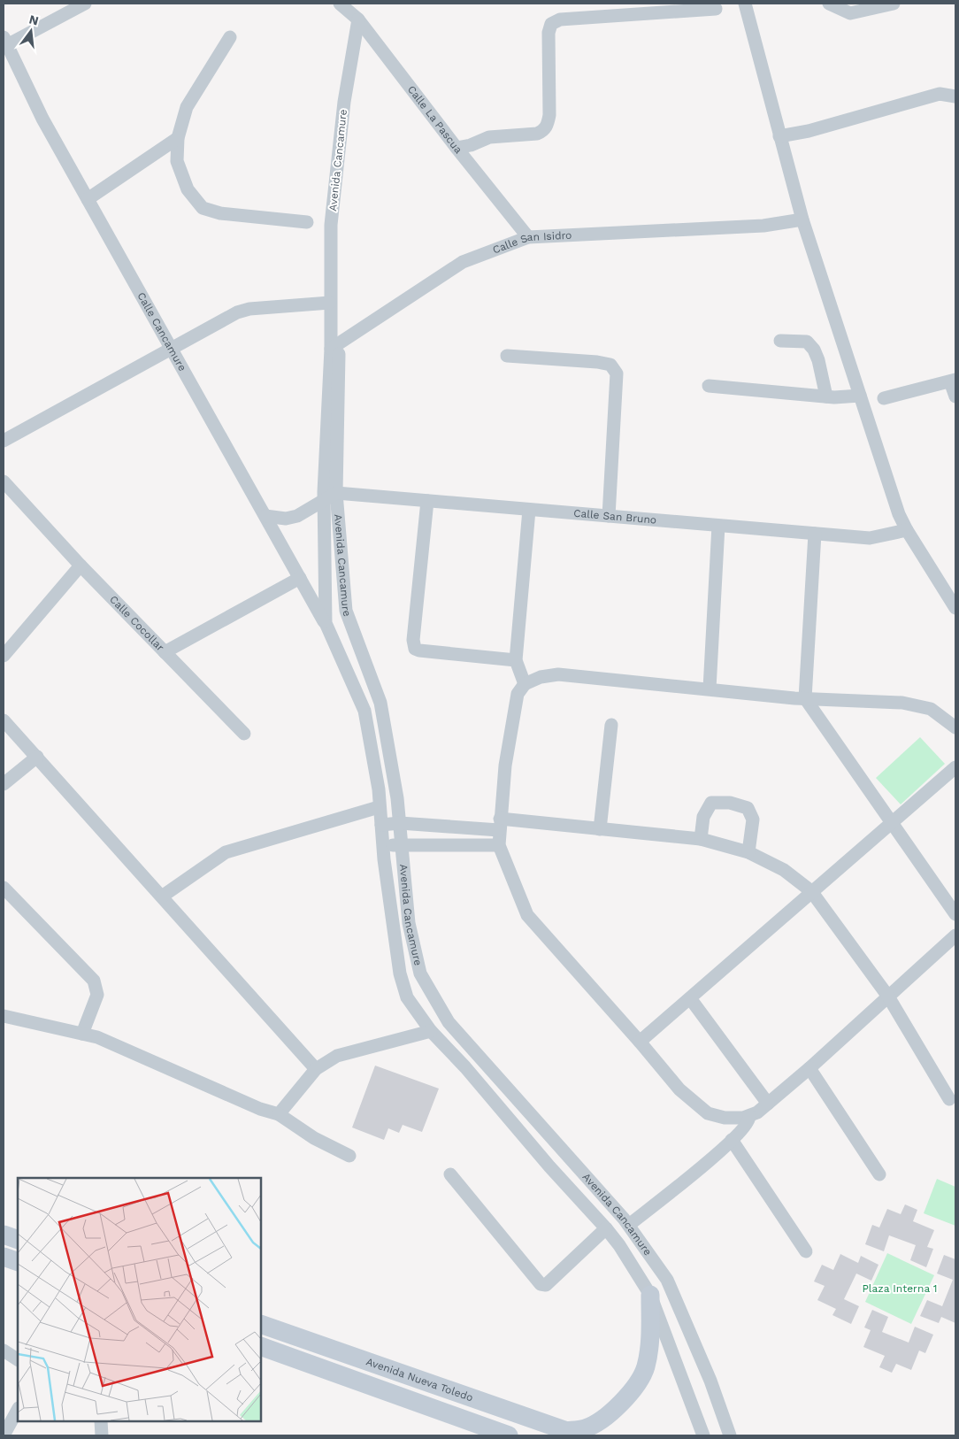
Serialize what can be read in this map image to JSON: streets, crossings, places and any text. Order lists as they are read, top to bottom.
{
  "streets": {
    "main road": ["Avenida Nueva Toledo"],
    "street": [
      "Calle La Pascua",
      "Avenida Cancamure",
      "Calle San Isidro",
      "Calle Cancamure",
      "Calle San Bruno",
      "Calle Cocollar"
    ]
  },
  "crossings": [
    ["Calle La Pascua", "Avenida Cancamure"],
    ["Calle La Pascua", "Calle San Isidro"],
    ["Avenida Cancamure", "Calle San Isidro"],
    ["Avenida Cancamure", "Calle Cancamure"],
    ["Avenida Cancamure", "Calle San Bruno"],
    ["Calle Cancamure", "Calle Cocollar"]
  ],
  "parks": ["Plaza Interna 1"],
  "north": "top"
}
